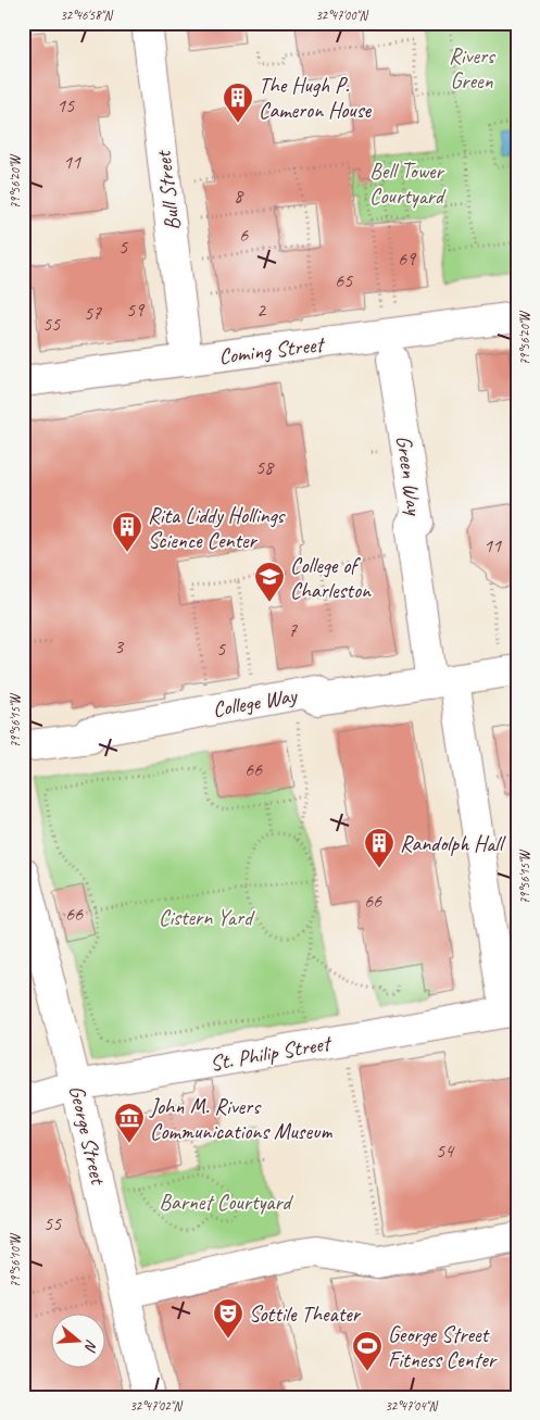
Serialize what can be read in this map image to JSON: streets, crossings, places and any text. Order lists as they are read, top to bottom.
{
  "streets": {
    "street": [
      "Bull Street",
      "Coming Street",
      "Green Way",
      "College Way",
      "St. Philip Street",
      "George Street"
    ]
  },
  "crossings": [
    ["Bull Street", "Coming Street"],
    ["Green Way", "College Way"],
    ["Green Way", "St. Philip Street"],
    ["St. Philip Street", "George Street"]
  ],
  "parks": [
    "Rivers Green",
    "Bell Tower Courtyard",
    "Cistern Yard",
    "Barnet Courtyard"
  ],
  "places": {
    "building": ["The Hugh P. Cameron House", "Rita Liddy Hollings Science Center", "Randolph Hall"],
    "school or university": ["College of Charleston"],
    "museum": ["John M. Rivers Communications Museum"],
    "theatre": ["Sottile Theater"],
    "sports": ["George Street Fitness Center"]
  },
  "house_numbers": [
    "15",
    "11",
    "8",
    "6",
    "5",
    "69",
    "65",
    "59",
    "2",
    "57",
    "55",
    "58",
    "11",
    "7",
    "3",
    "5",
    "66",
    "66",
    "66",
    "54",
    "55"
  ],
  "north": "right",
  "coordinates": [
    "32°46'58\"N",
    "32°47'00\"N",
    "79°56'20\"W",
    "79°56'15\"W",
    "79°56'10\"W",
    "32°47'02\"N",
    "32°47'04\"N"
  ]
}
